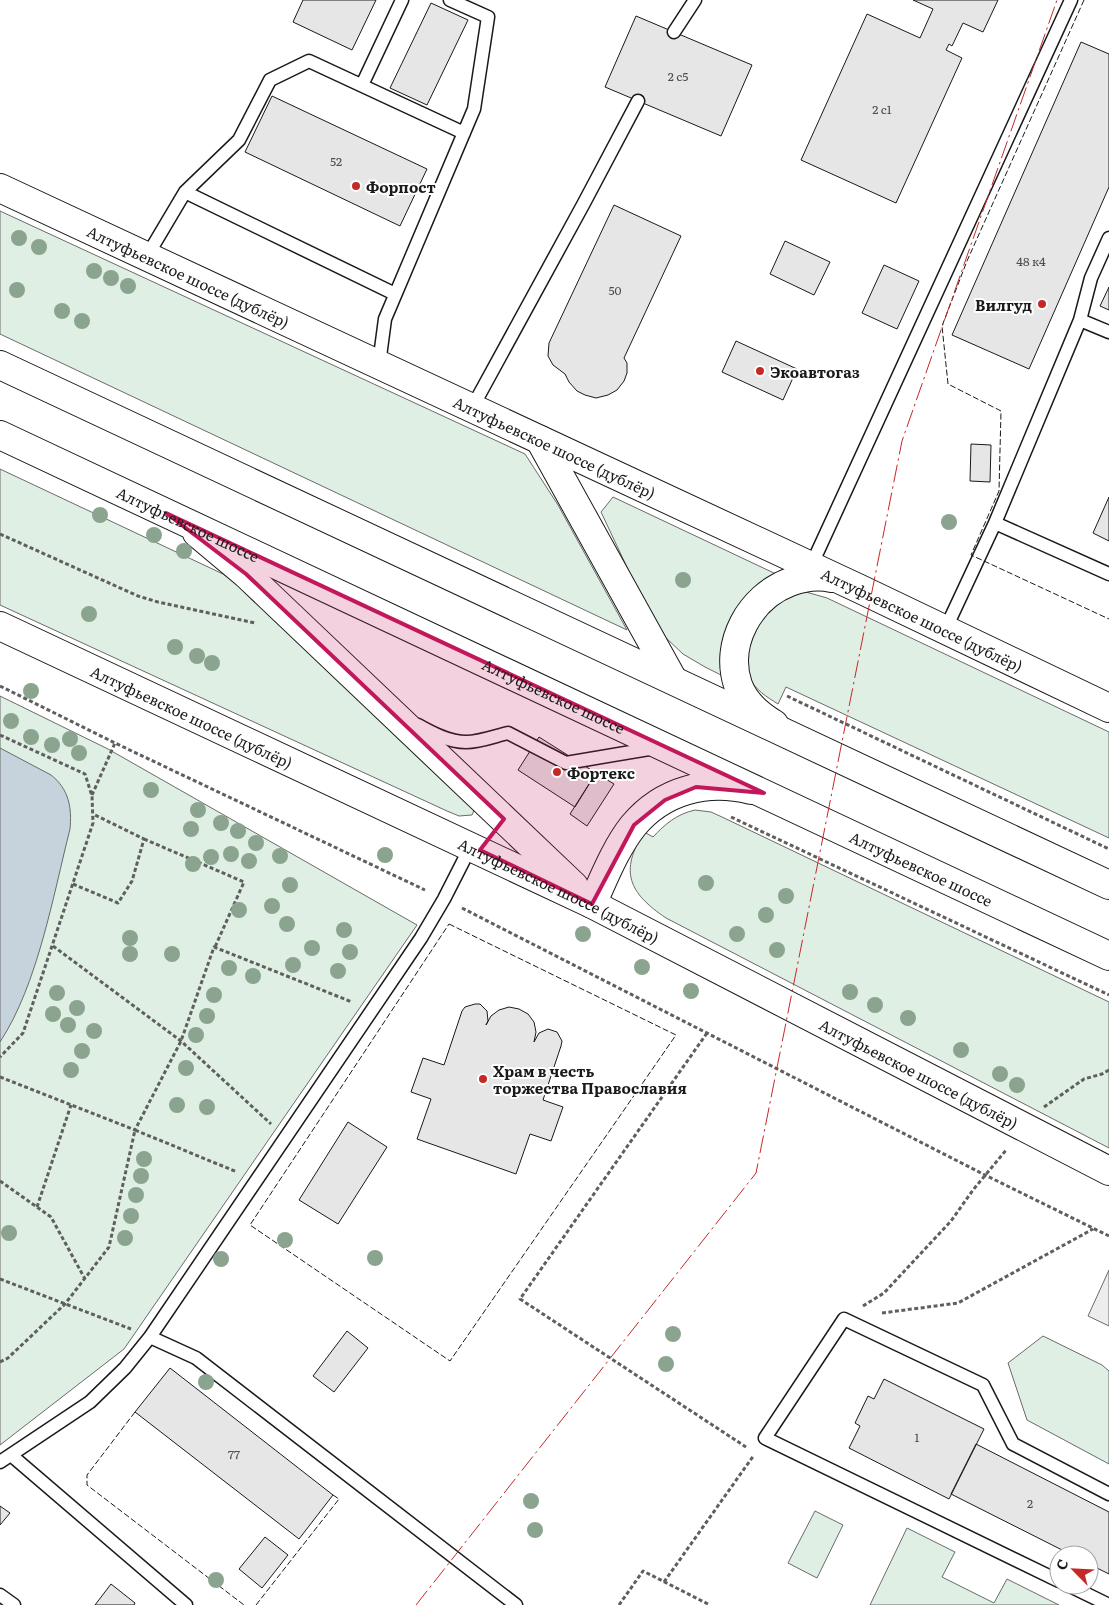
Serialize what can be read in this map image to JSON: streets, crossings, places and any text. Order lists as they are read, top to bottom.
{
  "streets": {
    "main road": ["Алтуфьевское шоссе (дублёр)", "Алтуфьевское шоссе"]
  },
  "places": [
    "Форпост",
    "Вилгуд",
    "Экоавтогаз",
    "Фортекс",
    "Храм в честь торжества Православия"
  ],
  "house_numbers": [
    "2 с5",
    "2 с1",
    "52",
    "48 к4",
    "50",
    "1",
    "77",
    "2"
  ],
  "north": "top left"
}
